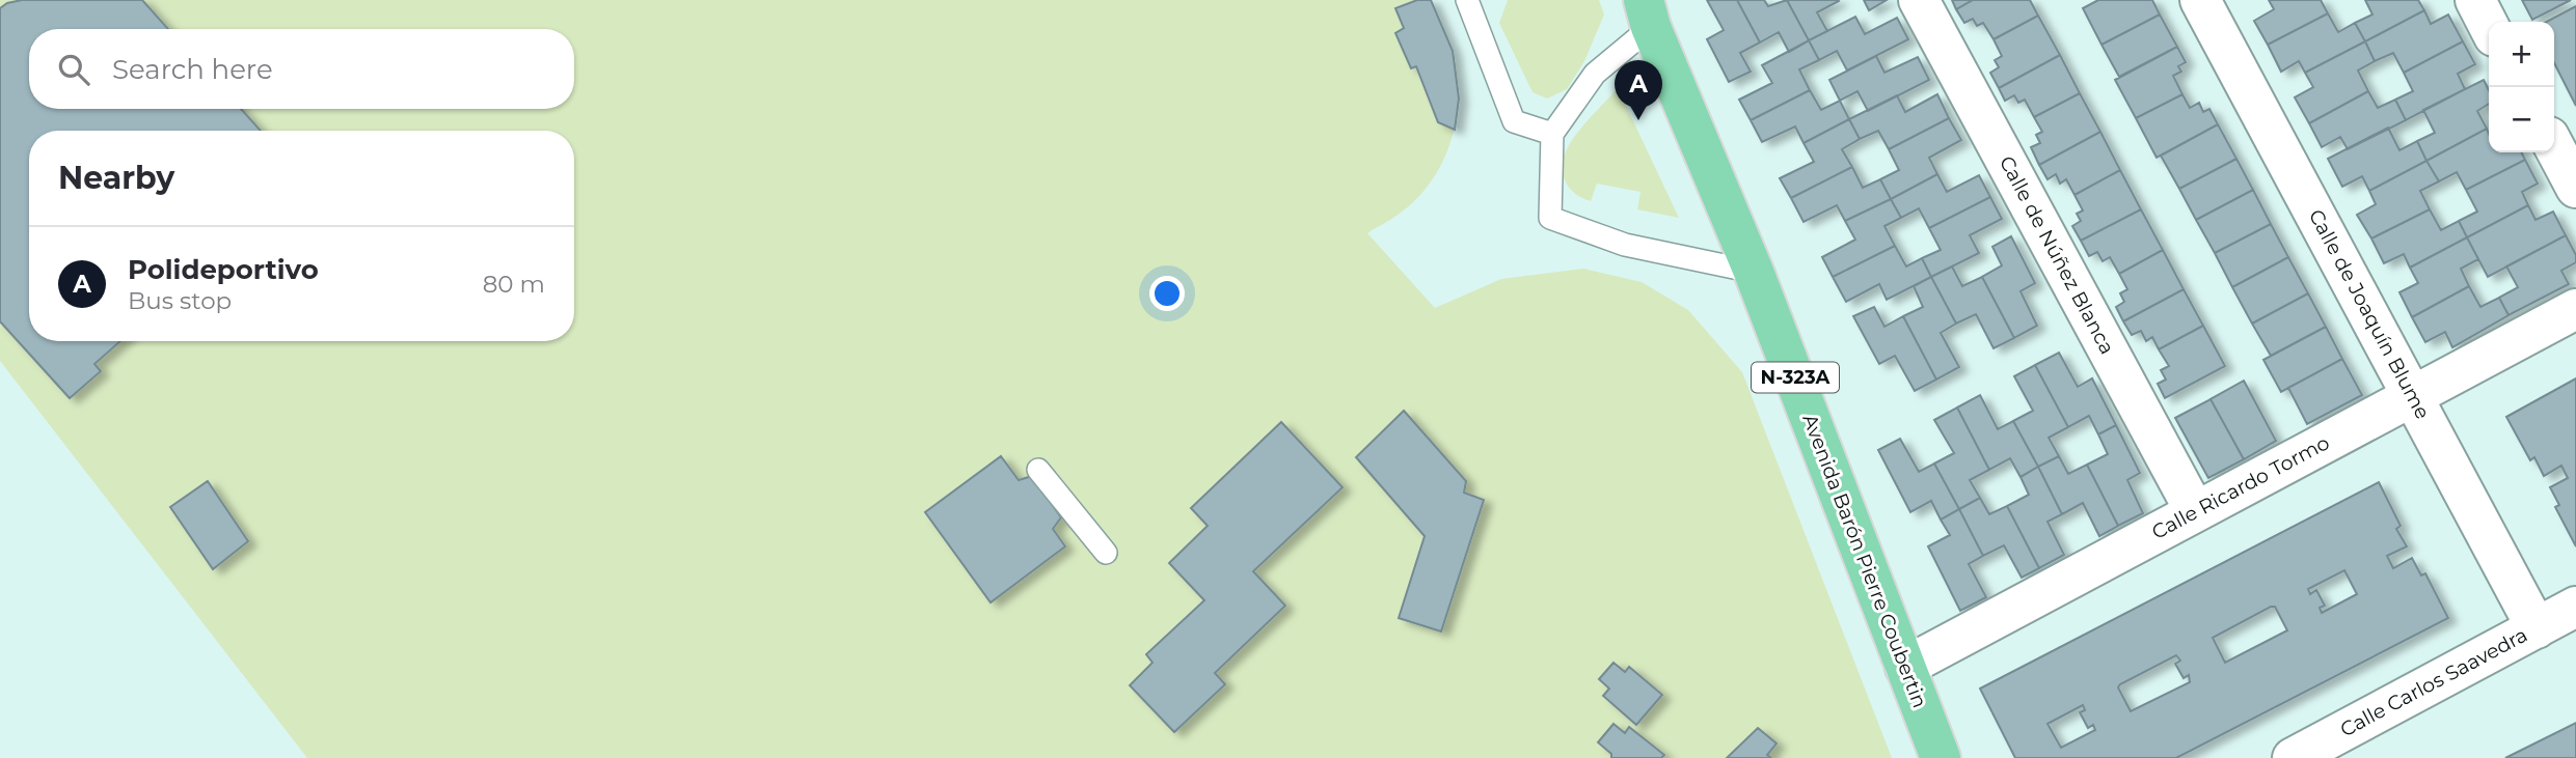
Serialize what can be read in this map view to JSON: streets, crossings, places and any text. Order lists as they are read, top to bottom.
{
  "streets": {
    "main road": ["N-323A", "Avenida Barón Pierre Coubertin"],
    "street": [
      "Calle de Núñez Blanca",
      "Calle de Joaquín Blume",
      "Calle Ricardo Tormo",
      "Calle Carlos Saavedra"
    ]
  },
  "crossings": [
    ["Calle de Núñez Blanca", "Calle Ricardo Tormo"],
    ["Calle de Joaquín Blume", "Calle Ricardo Tormo"],
    ["Calle de Joaquín Blume", "Calle Carlos Saavedra"],
    ["Calle Ricardo Tormo", "Avenida Barón Pierre Coubertin"]
  ],
  "page": {
    "map_buttons": ["+", "−"],
    "search": "Search here",
    "pins": "A",
    "heading": "Nearby",
    "list": [
      {
        "mark": "A",
        "name": "Polideportivo",
        "note": "Bus stop",
        "value": "80 m"
      }
    ]
  }
}
